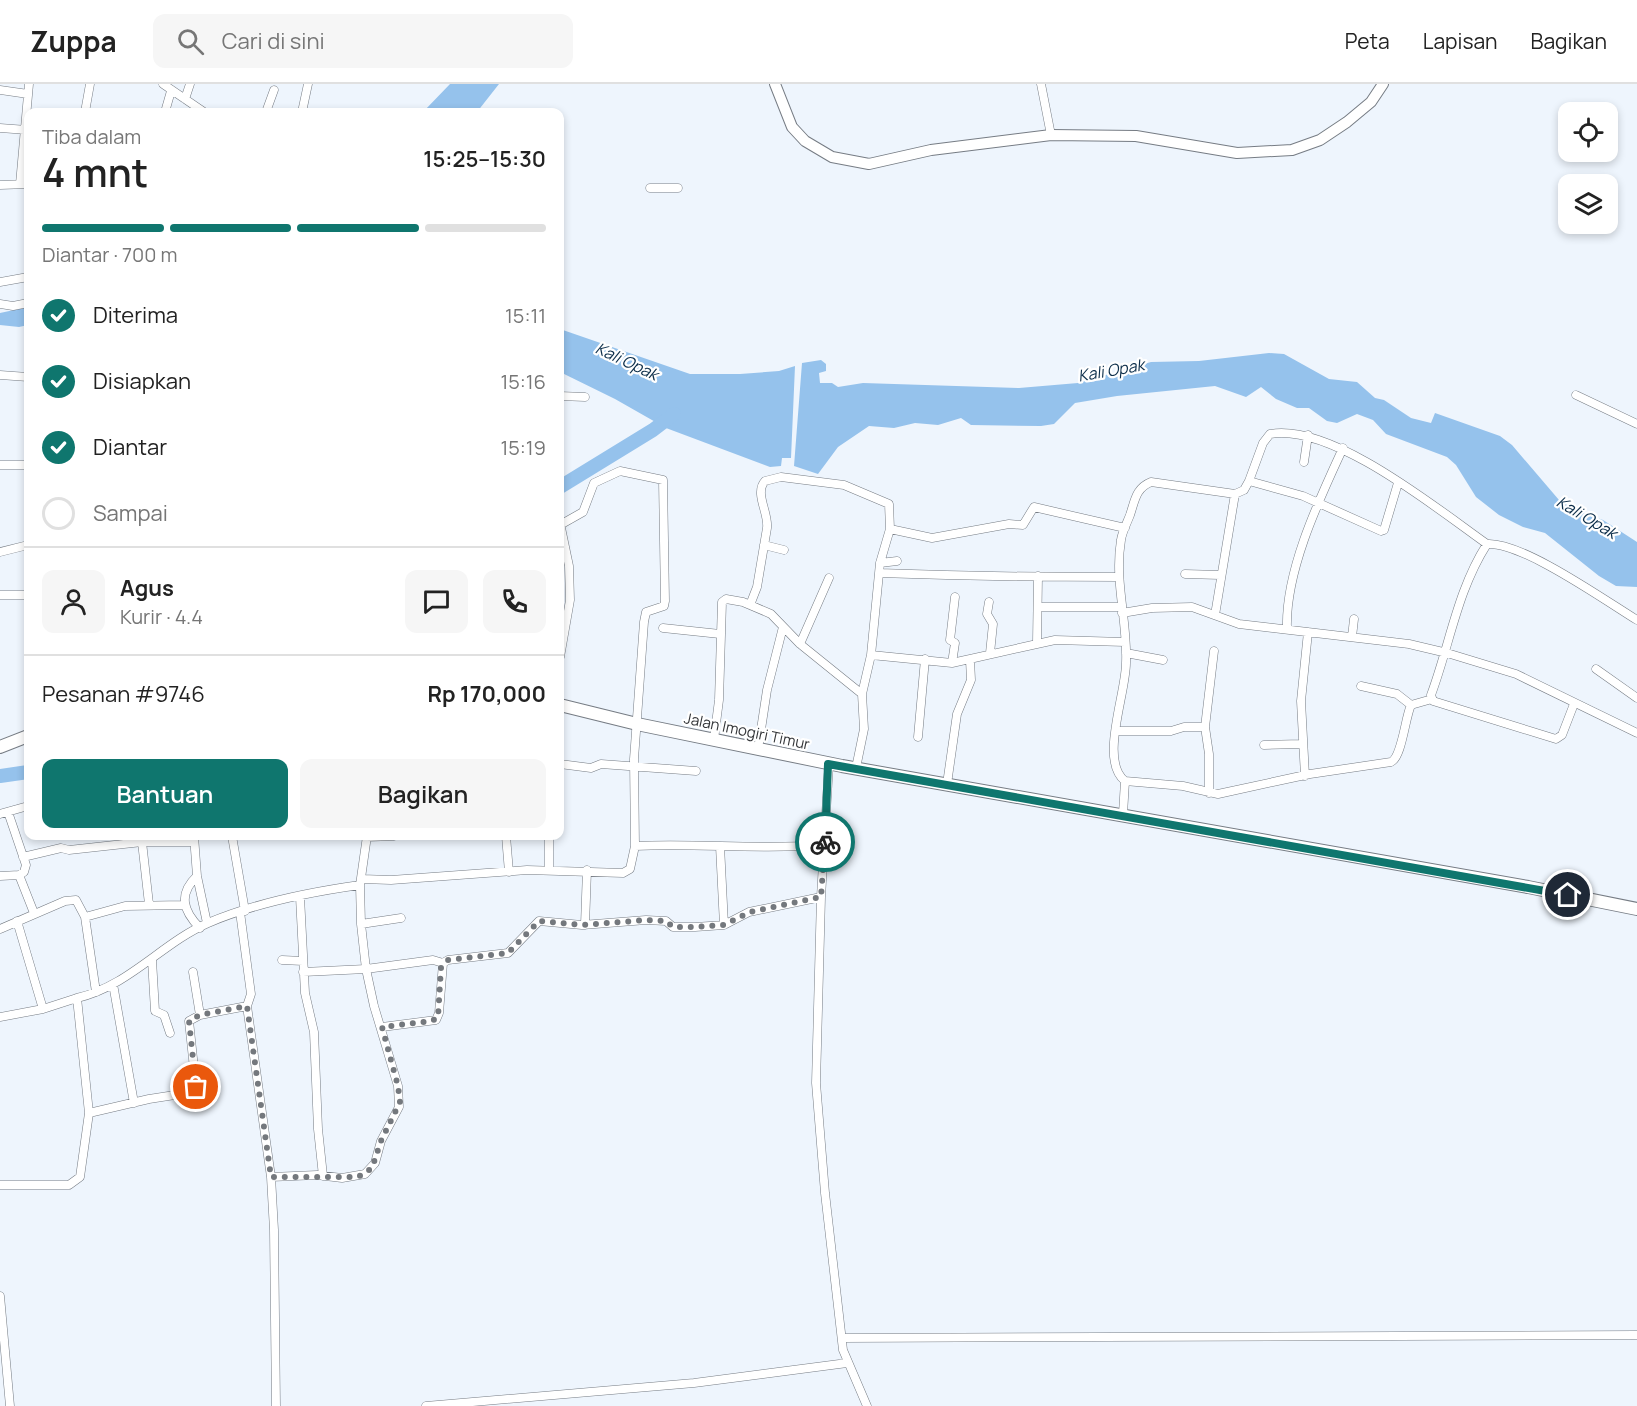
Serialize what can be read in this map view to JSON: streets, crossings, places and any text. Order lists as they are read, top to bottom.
{
  "streets": {
    "main road": ["Jalan Imogiri Timur"]
  },
  "water": ["Kali Opak"],
  "page": {
    "header": "Zuppa",
    "search": "Cari di sini",
    "nav": ["Peta", "Lapisan", "Bagikan"],
    "heading": ["4 mnt", "Tiba dalam", "15:25–15:30"],
    "panel": [
      "Agus",
      "Kurir · 4.4",
      "Pesanan #9746",
      "Rp 170,000"
    ],
    "bar": "Diantar · 700 m",
    "list": [
      ["Diterima", "15:11"],
      ["Disiapkan", "15:16"],
      ["Diantar", "15:19"],
      "Sampai"
    ],
    "buttons": ["Bantuan", "Bagikan"]
  }
}
